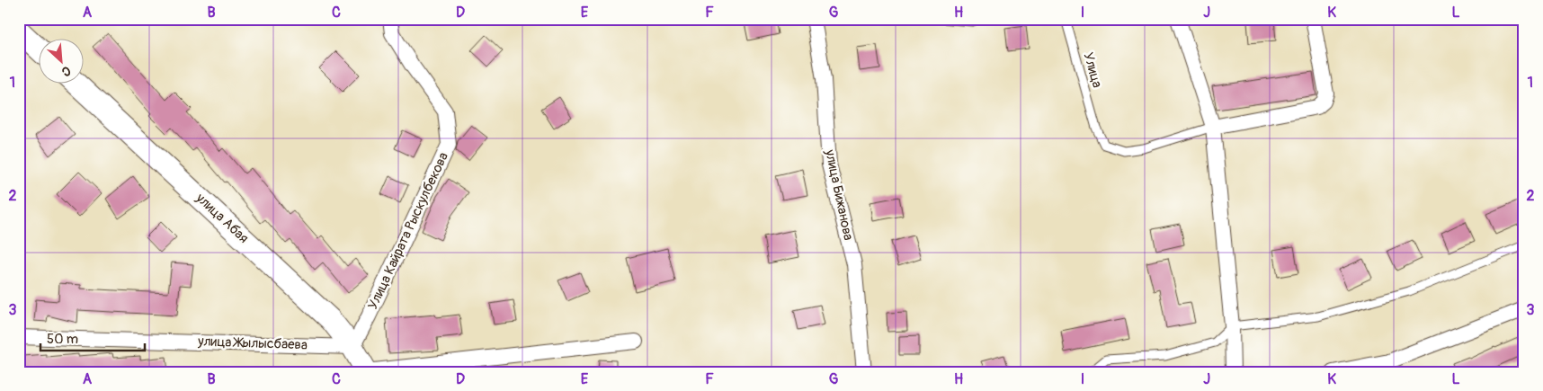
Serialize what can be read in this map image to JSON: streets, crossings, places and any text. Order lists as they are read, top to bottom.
{
  "streets": {
    "street": [
      "улица Бижанова",
      "улица Абая",
      "Улица Кайрата Рыскулбекова",
      "улица Жылысбаева"
    ],
    "lane": ["Улица"]
  },
  "crossings": [
    ["улица Абая", "Улица Кайрата Рыскулбекова"],
    ["улица Абая", "улица Жылысбаева"],
    ["Улица Кайрата Рыскулбекова", "улица Жылысбаева"]
  ],
  "scale_bar": "50 m",
  "north": "bottom right",
  "grid": {
    "columns": [
      "A",
      "B",
      "C",
      "D",
      "E",
      "F",
      "G",
      "H",
      "I",
      "J",
      "K",
      "L"
    ],
    "rows": ["1", "2", "3"]
  }
}
